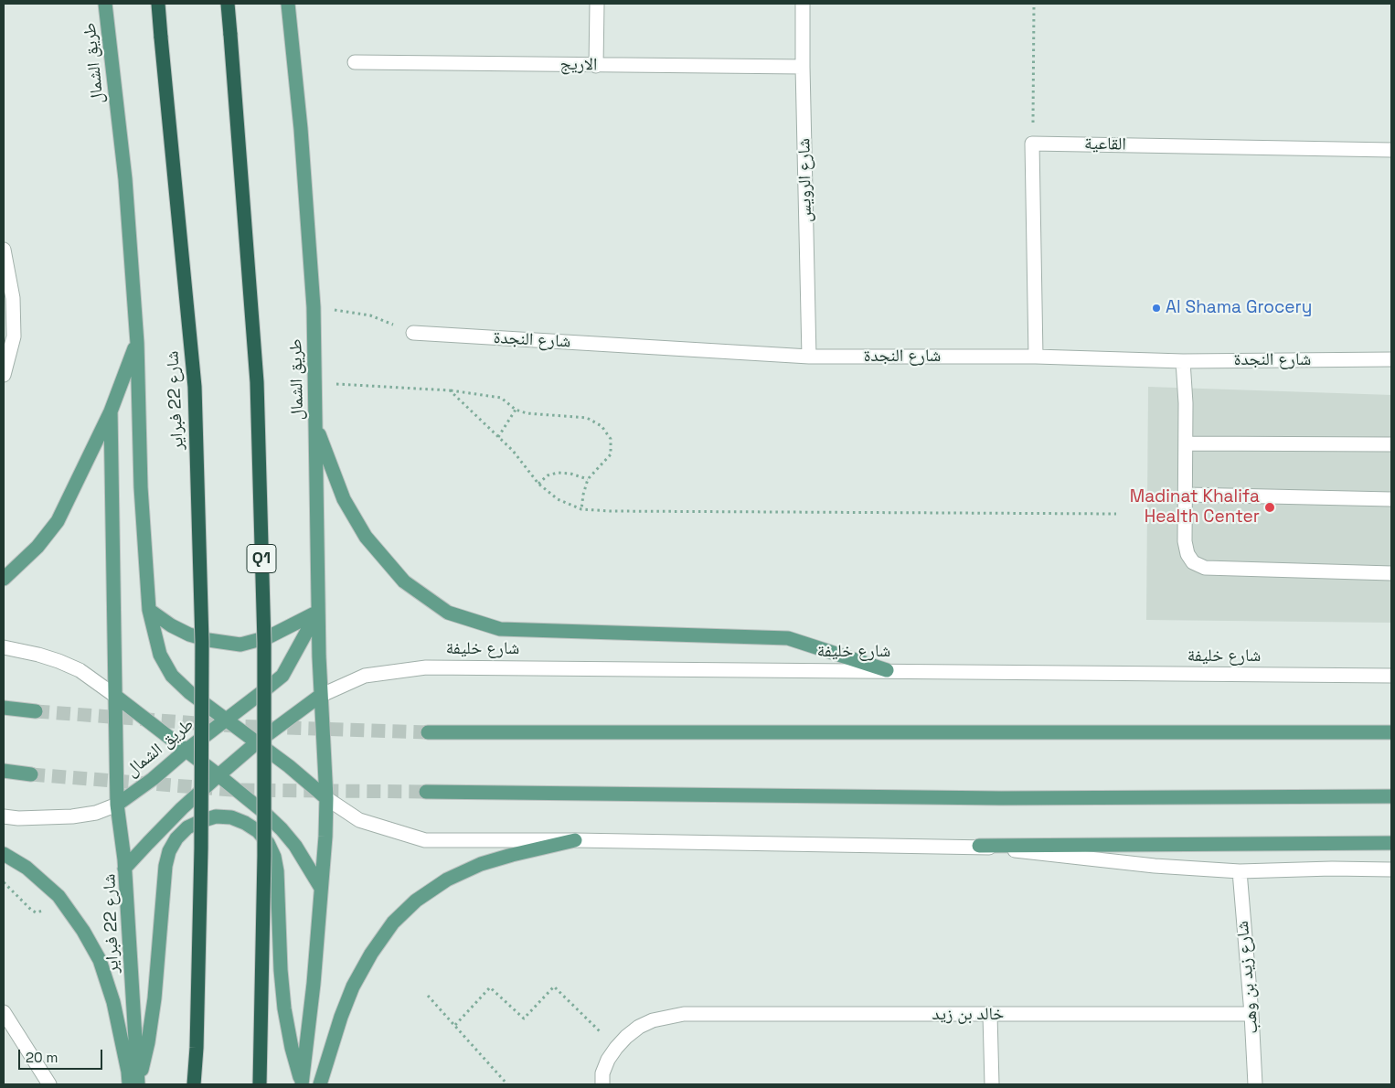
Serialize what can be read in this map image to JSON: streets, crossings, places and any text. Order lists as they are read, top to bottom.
{
  "streets": {
    "highway": ["شارع 22 فبراير", "Q1"],
    "main road": ["طريق الشمال"],
    "street": [
      "الاريج",
      "القاعية",
      "شارع الرويس",
      "شارع النجدة",
      "شارع خليفة",
      "شارع زيد بن وهب",
      "خالد بن زيد"
    ]
  },
  "crossings": [
    ["طريق الشمال", "شارع 22 فبراير"],
    ["الاريج", "شارع الرويس"],
    ["شارع الرويس", "شارع النجدة"],
    ["شارع 22 فبراير", "شارع خليفة"],
    ["شارع زيد بن وهب", "خالد بن زيد"]
  ],
  "places": ["Al Shama Grocery", "Madinat Khalifa Health Center"],
  "scale_bar": "20 m"
}
